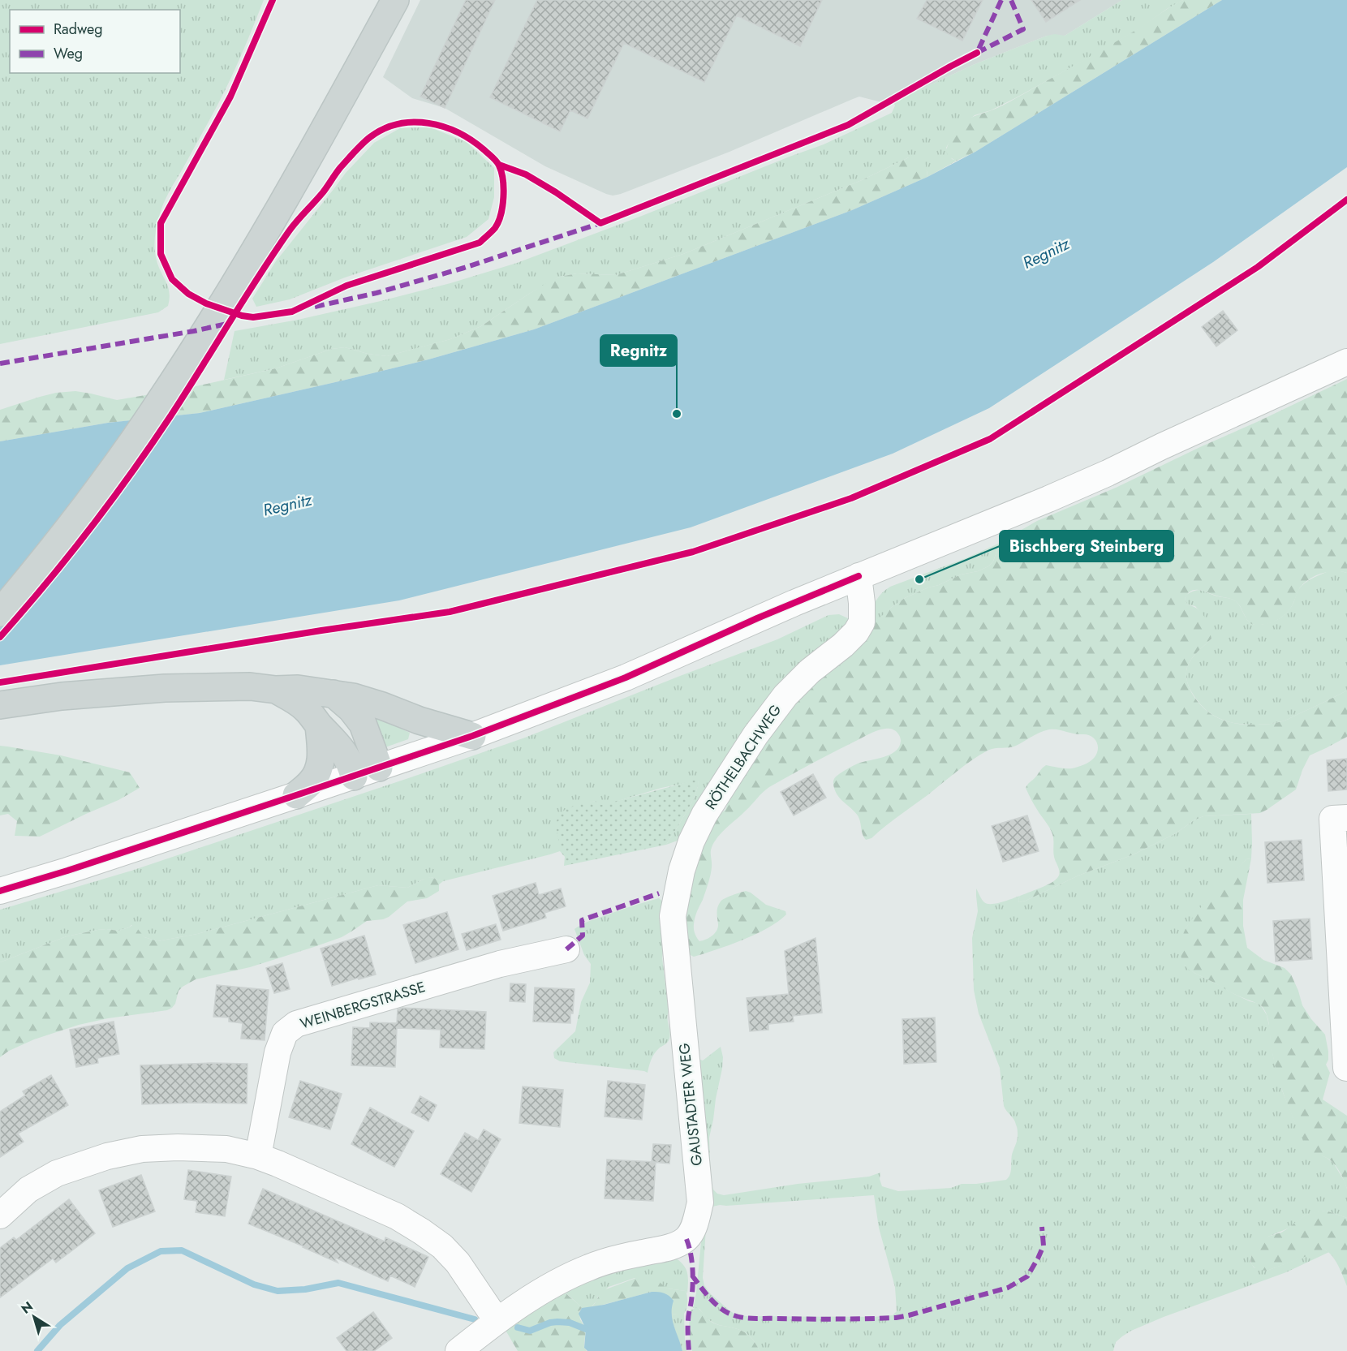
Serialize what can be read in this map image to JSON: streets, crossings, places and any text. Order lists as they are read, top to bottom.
{
  "streets": {
    "street": ["RÖTHELBACHWEG", "WEINBERGSTRASSE", "GAUSTADTER WEG"]
  },
  "crossings": [
    ["RÖTHELBACHWEG", "GAUSTADTER WEG"]
  ],
  "water": ["Regnitz"],
  "places": ["Regnitz", "Bischberg Steinberg"],
  "legend": ["Radweg", "Weg"],
  "north": "top left"
}
